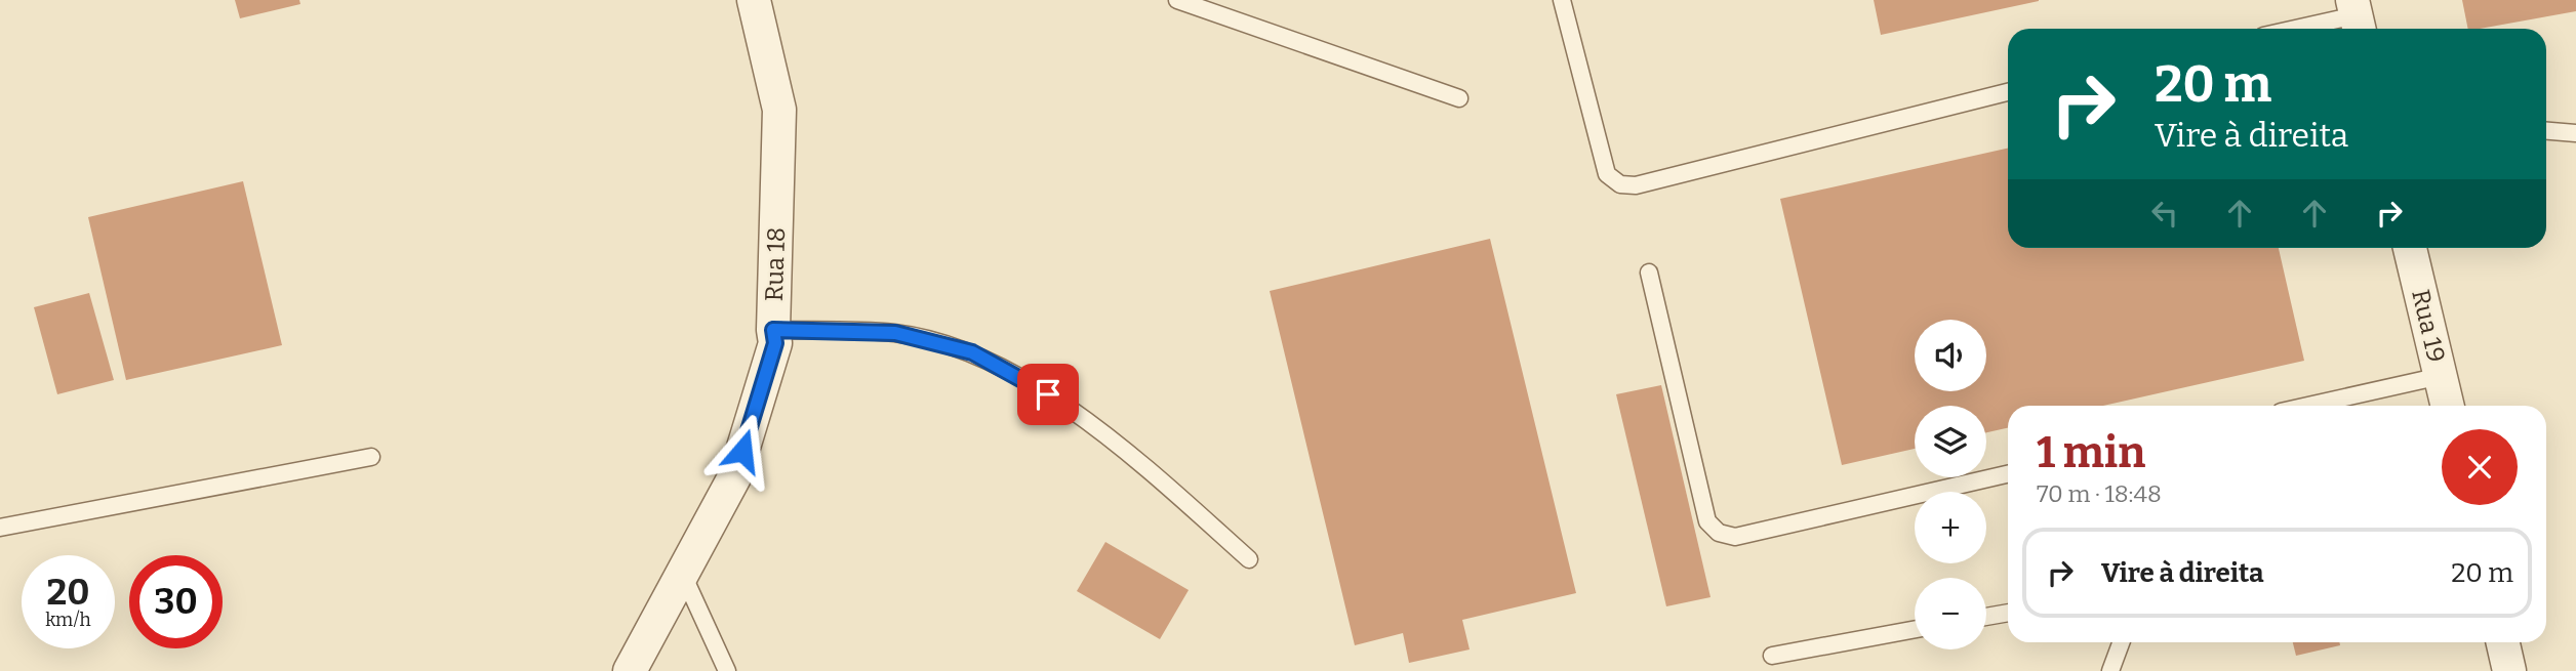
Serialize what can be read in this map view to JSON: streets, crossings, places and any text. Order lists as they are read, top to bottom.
{
  "streets": {
    "street": ["Rua 18", "Rua 19"]
  },
  "page": {
    "turn": ["20 m", "Vire à direita"],
    "map_buttons": ["+", "−"],
    "heading": ["1 min", "70 m · 18:48"],
    "list": [
      {
        "name": "Vire à direita",
        "value": "20 m"
      }
    ],
    "speed": "20 km/h",
    "limit": "30"
  }
}
